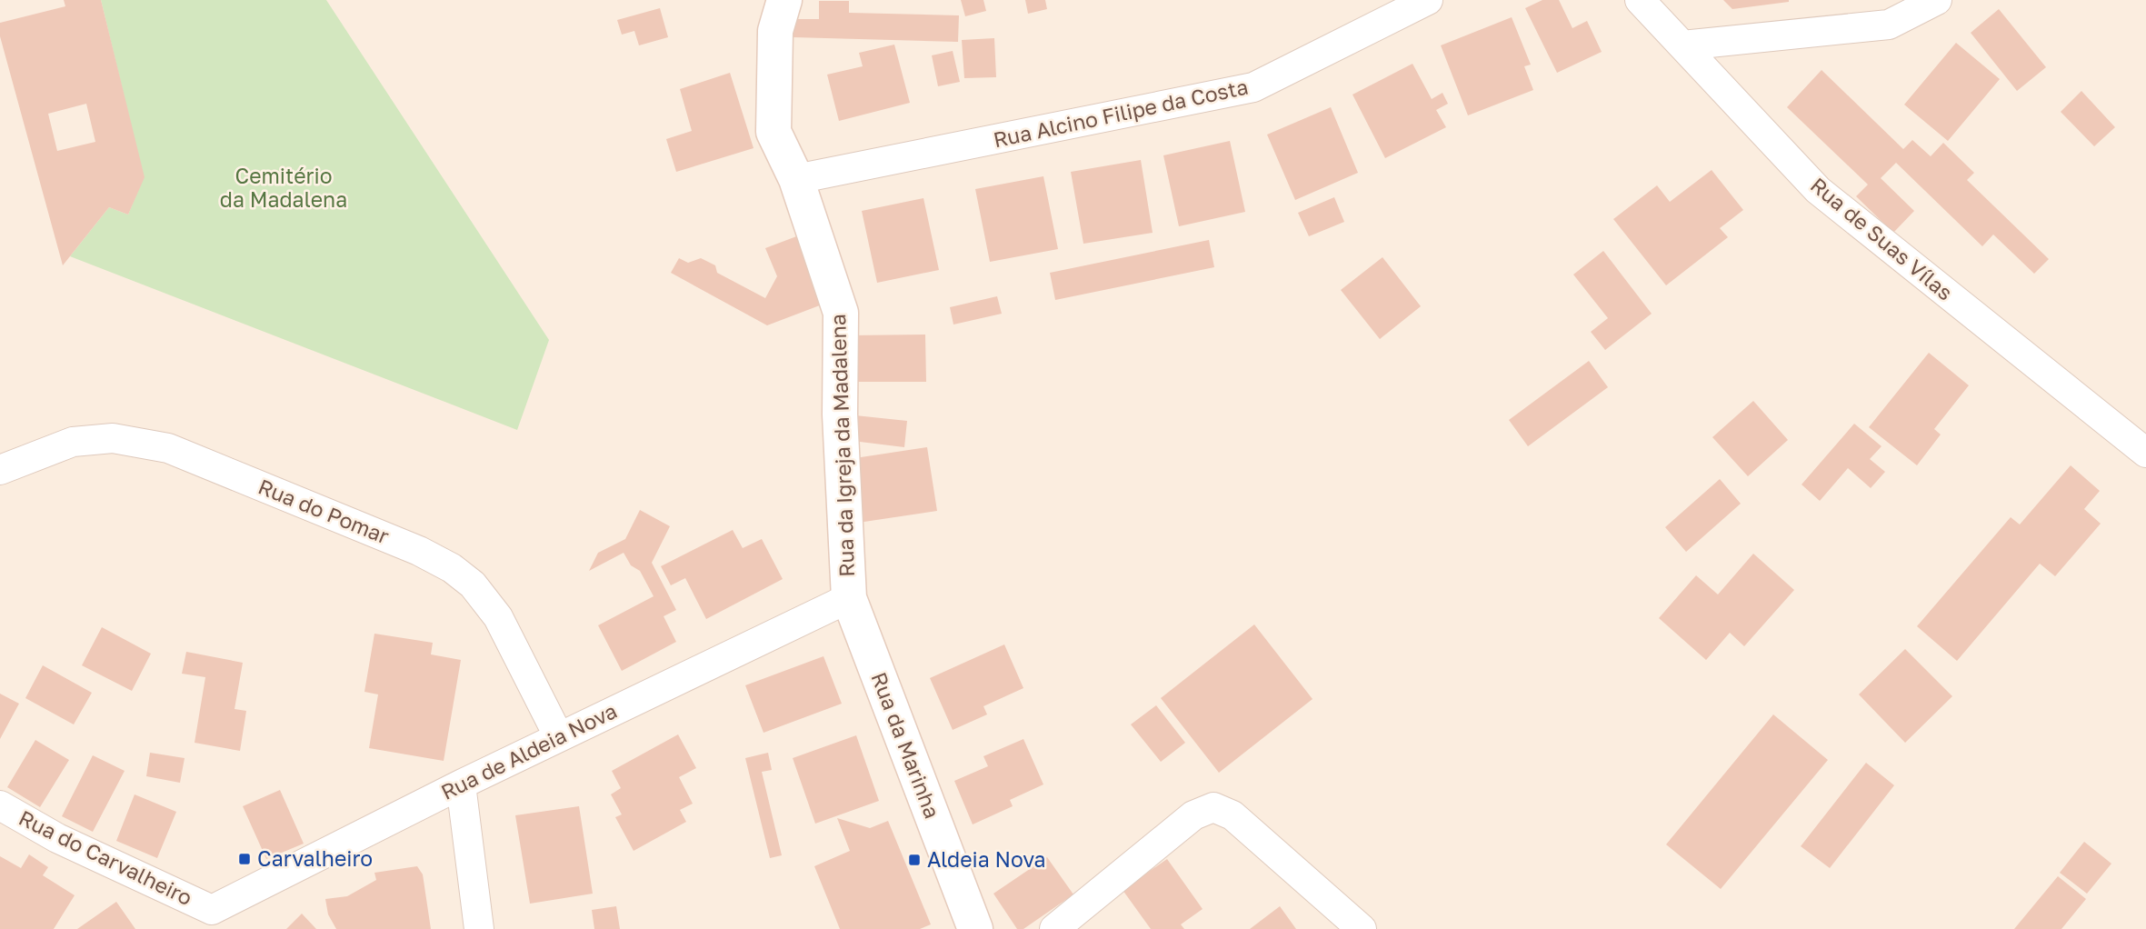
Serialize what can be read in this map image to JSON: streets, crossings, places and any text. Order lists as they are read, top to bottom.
{
  "streets": {
    "street": [
      "Rua Alcino Filipe da Costa",
      "Rua de Suas Vílas",
      "Rua da Igreja da Madalena",
      "Rua do Pomar",
      "Rua da Marinha",
      "Rua de Aldeia Nova",
      "Rua do Carvalheiro"
    ]
  },
  "crossings": [
    ["Rua Alcino Filipe da Costa", "Rua da Igreja da Madalena"],
    ["Rua da Igreja da Madalena", "Rua da Marinha"],
    ["Rua da Igreja da Madalena", "Rua de Aldeia Nova"],
    ["Rua do Pomar", "Rua de Aldeia Nova"],
    ["Rua da Marinha", "Rua de Aldeia Nova"],
    ["Rua de Aldeia Nova", "Rua do Carvalheiro"]
  ],
  "parks": ["Cemitério da Madalena"],
  "places": {
    "transit": ["Carvalheiro", "Aldeia Nova"]
  }
}
